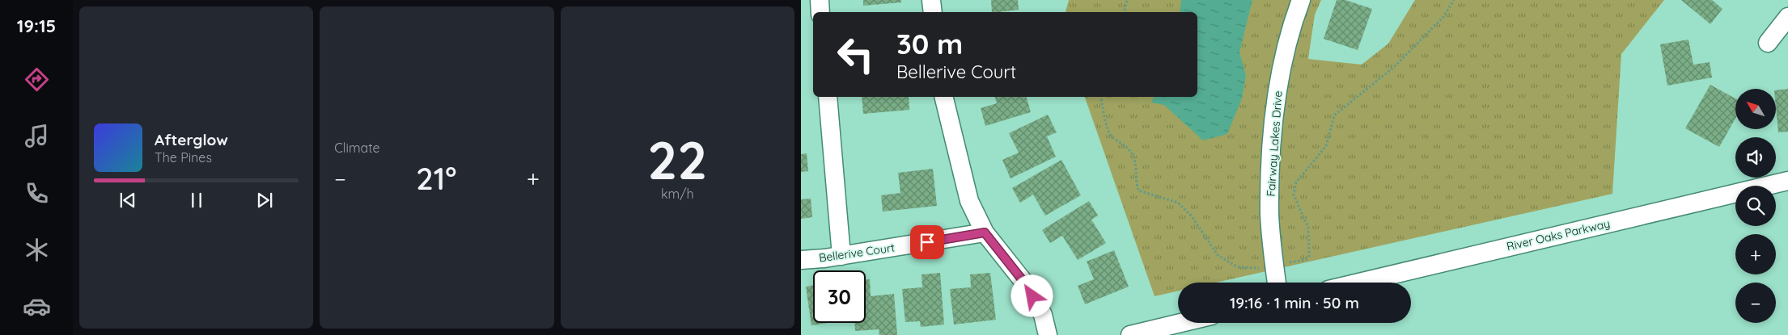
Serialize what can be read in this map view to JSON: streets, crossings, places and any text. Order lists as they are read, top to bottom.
{
  "streets": {
    "street": ["Fairway Lakes Drive", "River Oaks Parkway", "Bellerive Court"]
  },
  "north": "top left",
  "page": {
    "tabs": "19:15",
    "tile": [
      "Climate",
      ["22", "km/h"]
    ],
    "turn": ["30 m", "Bellerive Court"],
    "map_buttons": ["+", "−"],
    "song": ["Afterglow", "The Pines"],
    "heat": ["−", "21°", "+"],
    "limit": "30",
    "trip": "19:16 · 1 min · 50 m"
  }
}
